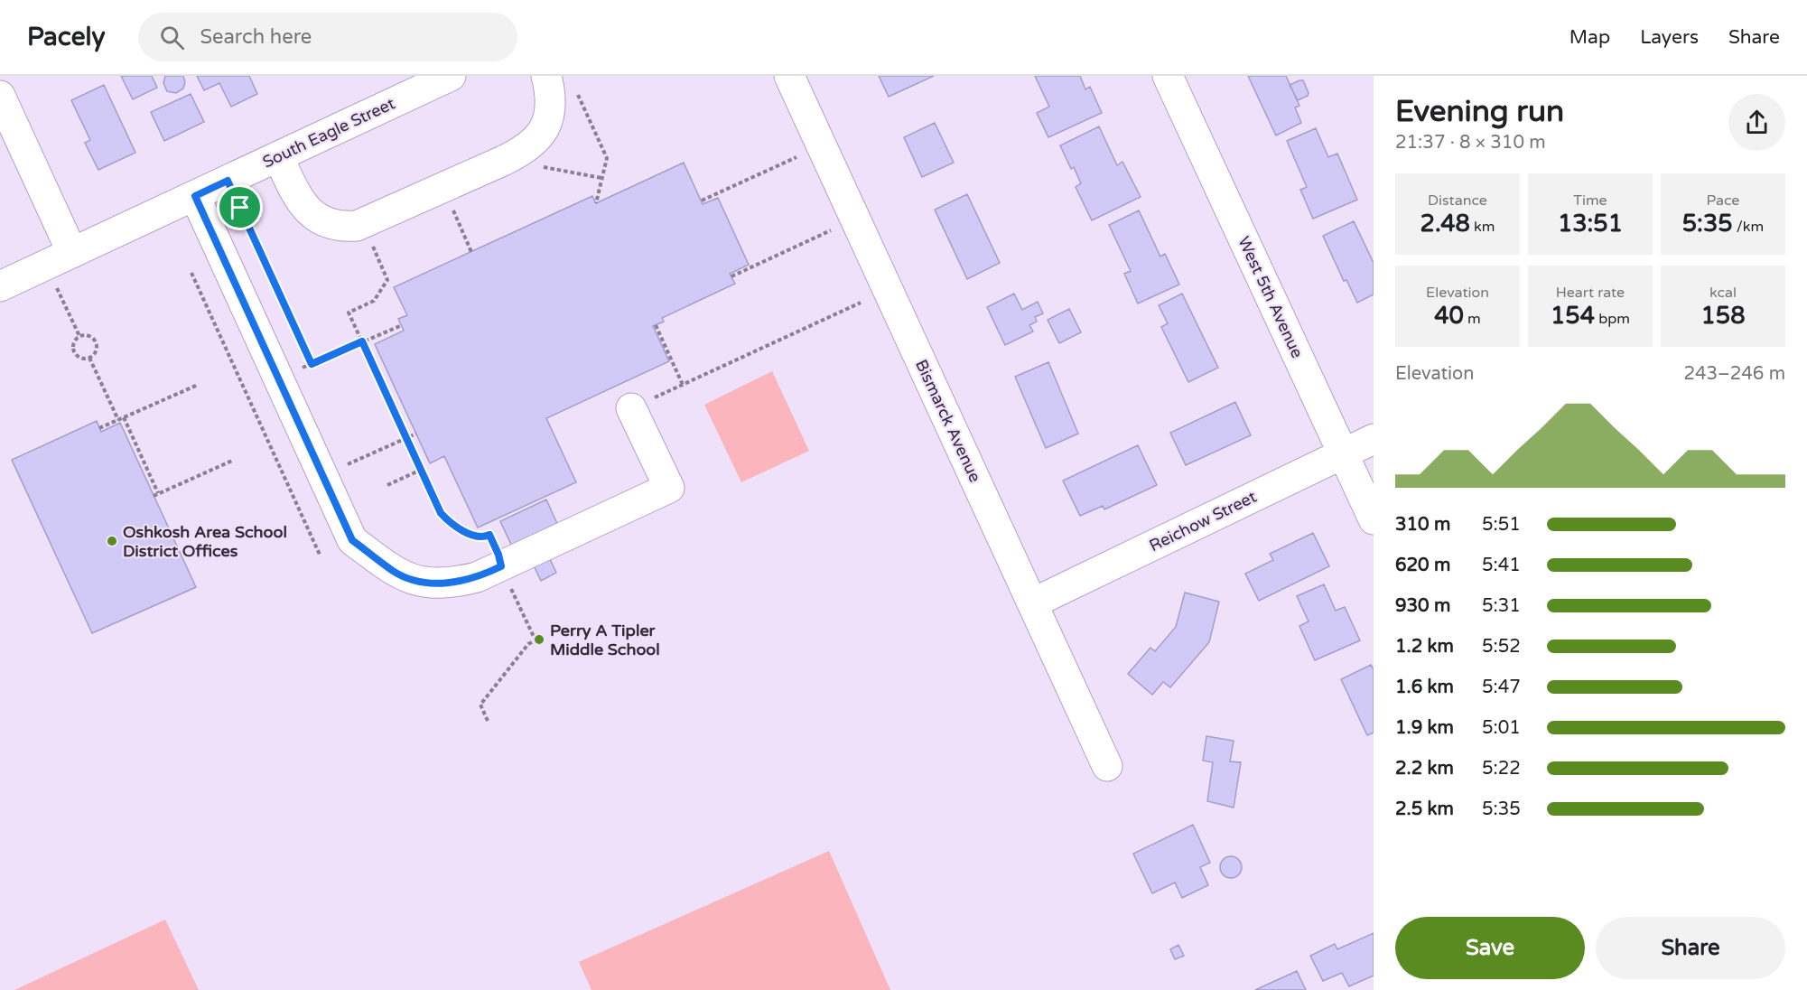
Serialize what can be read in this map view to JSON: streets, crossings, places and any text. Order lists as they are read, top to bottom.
{
  "streets": {
    "street": [
      "South Eagle Street",
      "West 5th Avenue",
      "Bismarck Avenue",
      "Reichow Street"
    ]
  },
  "crossings": [
    ["West 5th Avenue", "Reichow Street"],
    ["Bismarck Avenue", "Reichow Street"]
  ],
  "places": ["Oshkosh Area School District Offices", "Perry A Tipler Middle School"],
  "page": {
    "header": "Pacely",
    "search": "Search here",
    "nav": ["Map", "Layers", "Share"],
    "heading": ["Evening run", "21:37 · 8 × 310 m"],
    "stats": [
      ["Distance", "2.48 km"],
      ["Time", "13:51"],
      ["Pace", "5:35 /km"],
      ["Elevation", "40 m"],
      ["Heart rate", "154 bpm"],
      ["kcal", "158"]
    ],
    "chart": ["Elevation", "243–246 m"],
    "list": [
      {
        "name": "310 m",
        "note": "5:51"
      },
      {
        "name": "620 m",
        "note": "5:41"
      },
      {
        "name": "930 m",
        "note": "5:31"
      },
      {
        "name": "1.2 km",
        "note": "5:52"
      },
      {
        "name": "1.6 km",
        "note": "5:47"
      },
      {
        "name": "1.9 km",
        "note": "5:01"
      },
      {
        "name": "2.2 km",
        "note": "5:22"
      },
      {
        "name": "2.5 km",
        "note": "5:35"
      }
    ],
    "buttons": ["Save", "Share"]
  }
}
